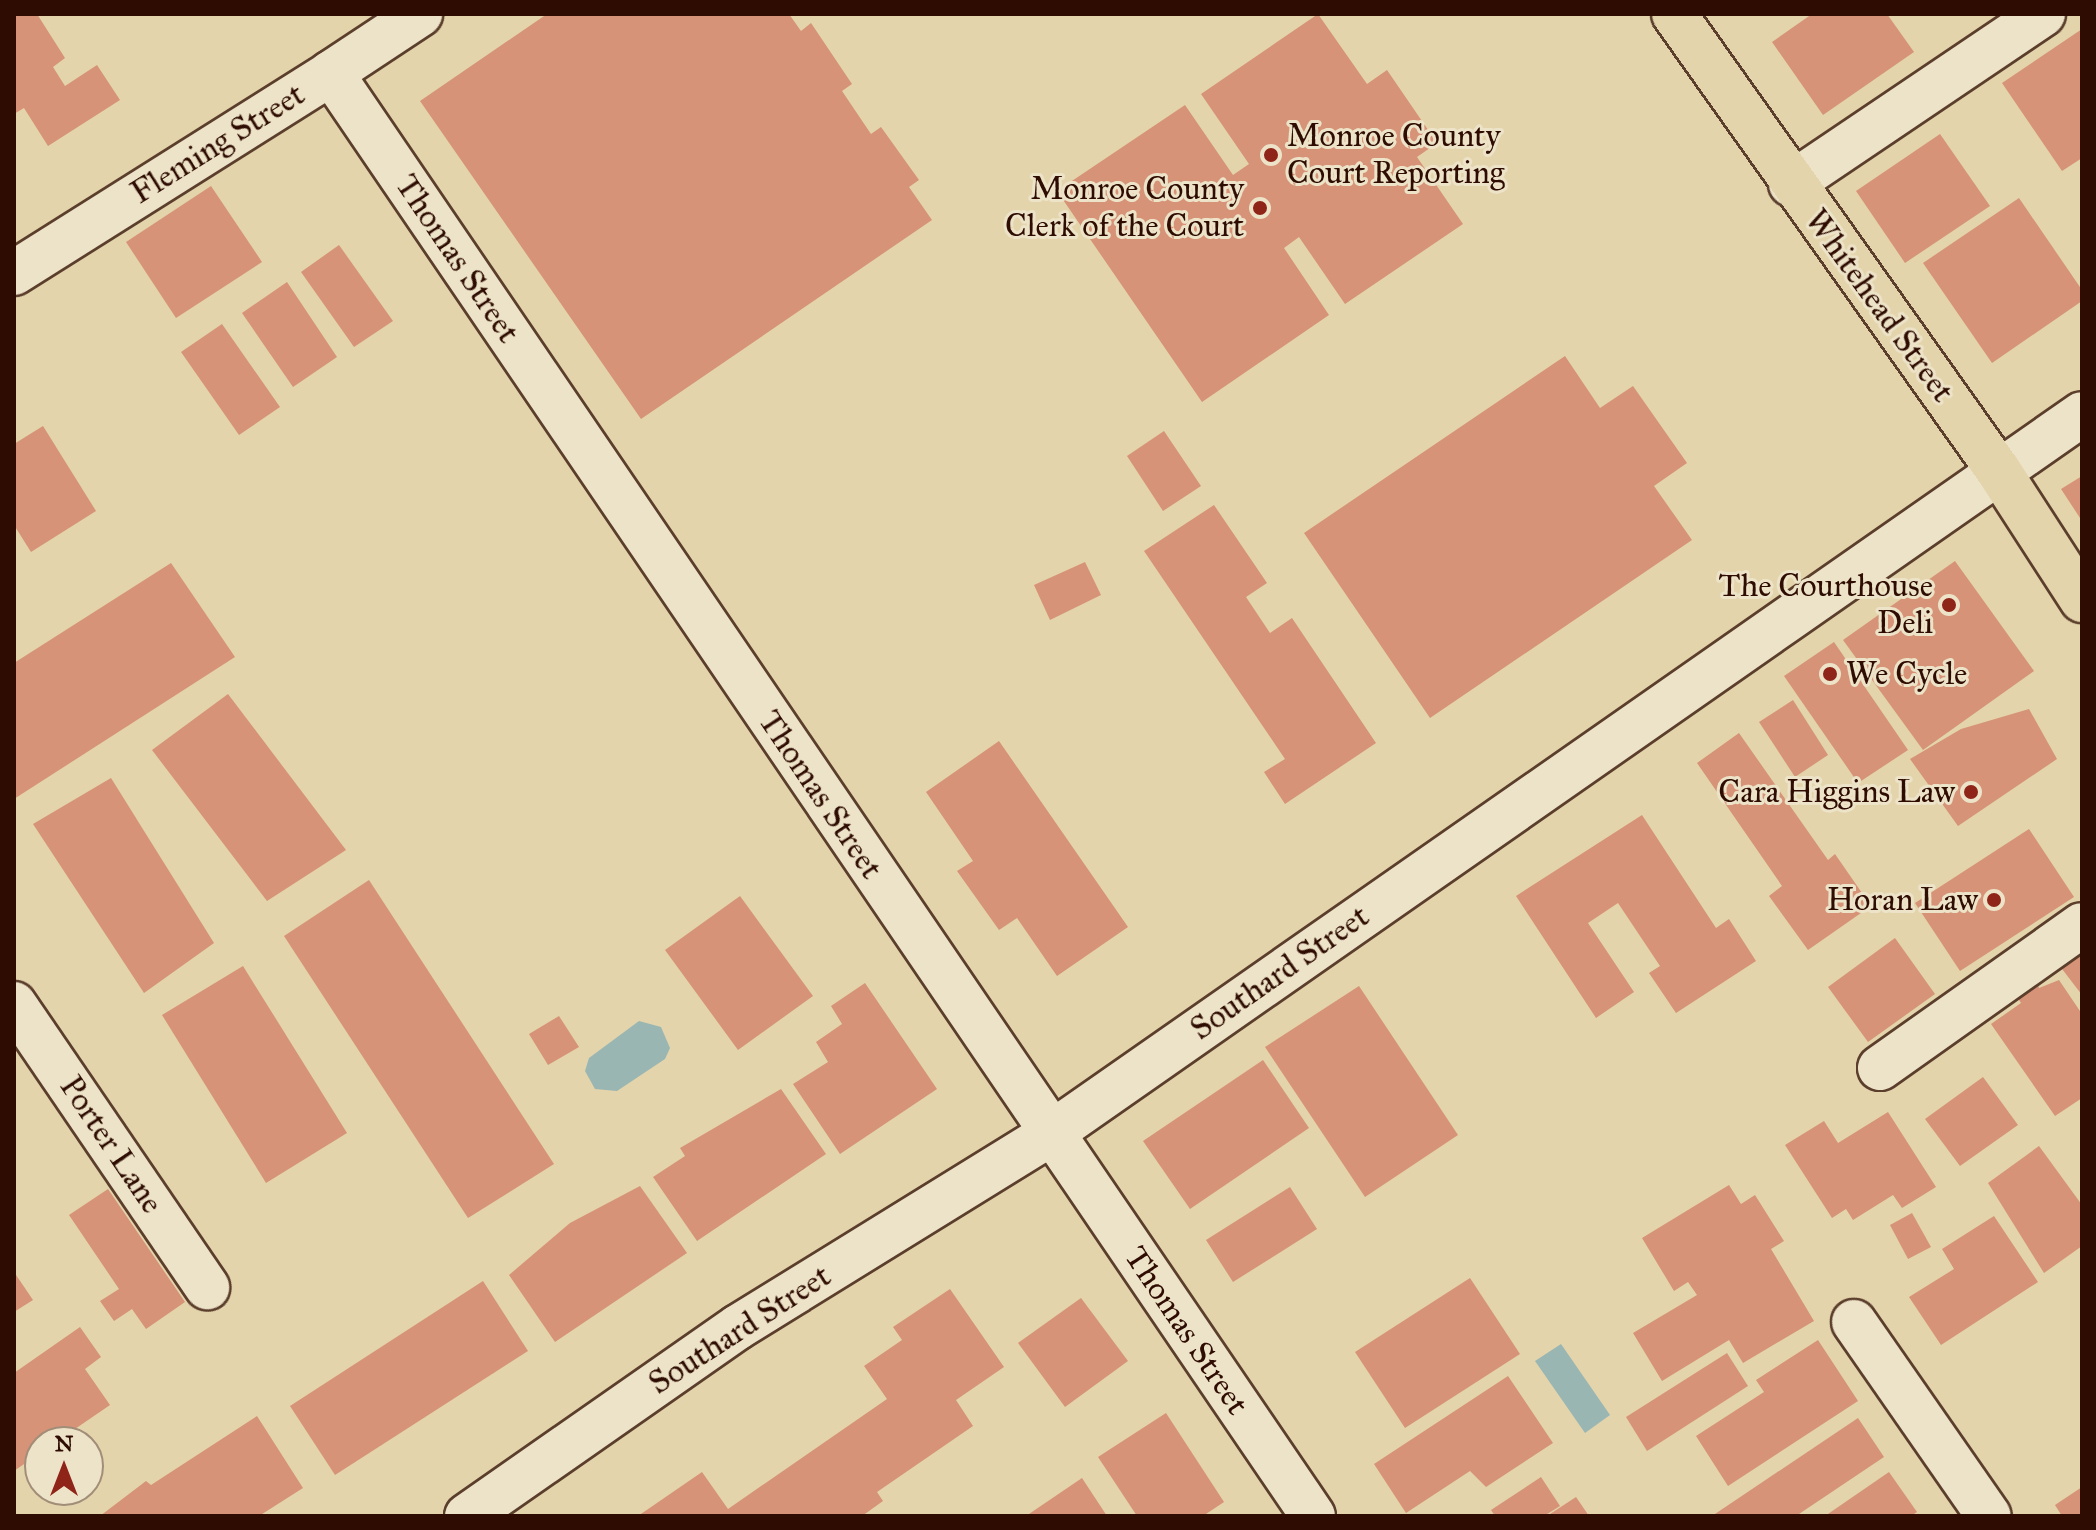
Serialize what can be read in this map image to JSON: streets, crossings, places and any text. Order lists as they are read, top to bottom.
{
  "streets": {
    "main road": ["Whitehead Street"],
    "street": [
      "Fleming Street",
      "Thomas Street",
      "Southard Street",
      "Porter Lane"
    ]
  },
  "crossings": [
    ["Fleming Street", "Thomas Street"],
    ["Thomas Street", "Southard Street"],
    ["Whitehead Street", "Southard Street"]
  ],
  "places": [
    "Monroe County Court Reporting",
    "Monroe County Clerk of the Court",
    "The Courthouse Deli",
    "We Cycle",
    "Cara Higgins Law",
    "Horan Law"
  ],
  "north": "top"
}
